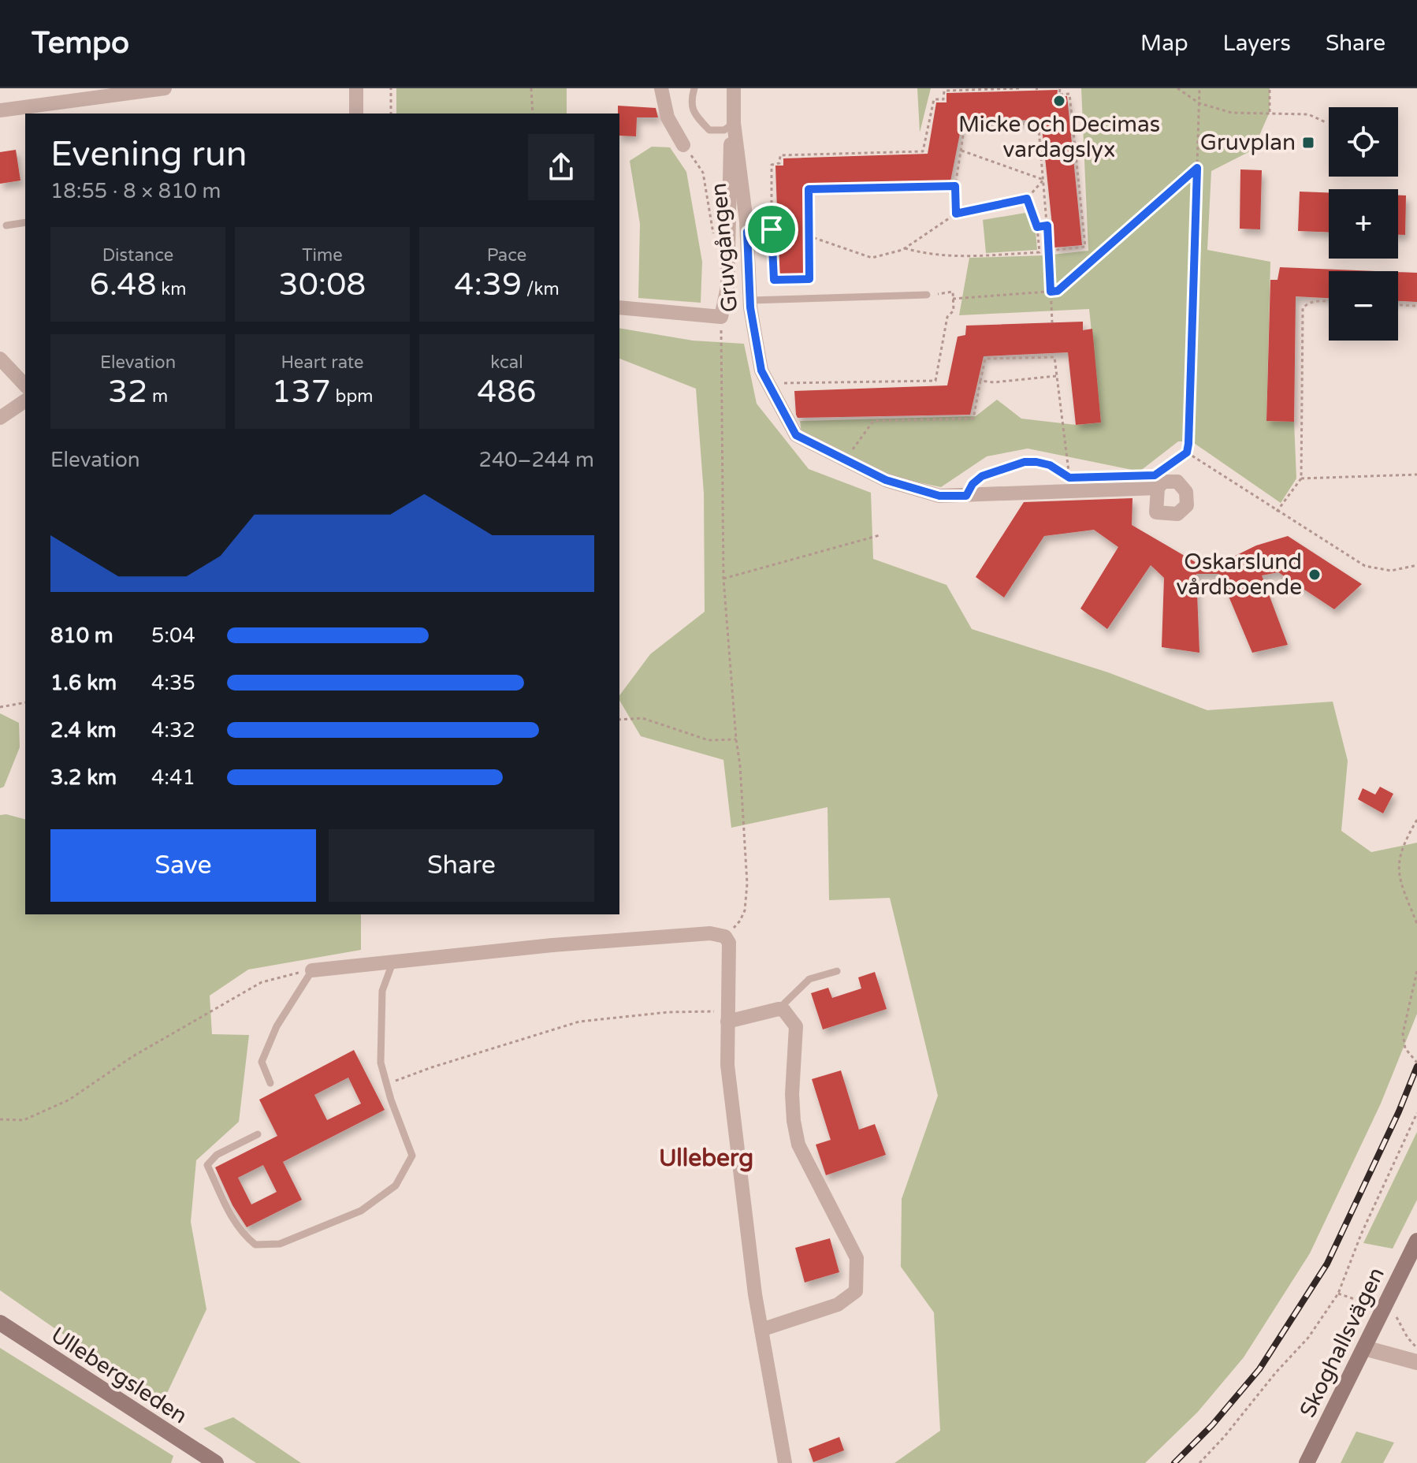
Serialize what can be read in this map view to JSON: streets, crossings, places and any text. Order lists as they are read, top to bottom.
{
  "streets": {
    "main road": ["Skoghallsvägen", "Ullebergsleden"],
    "street": ["Gruvgången"]
  },
  "districts": ["Ulleberg"],
  "places": {
    "other": ["Micke och Decimas vardagslyx", "Oskarslund vårdboende"],
    "transit": ["Gruvplan"]
  },
  "page": {
    "header": "Tempo",
    "nav": ["Map", "Layers", "Share"],
    "map_buttons": ["+", "−"],
    "heading": ["Evening run", "18:55 · 8 × 810 m"],
    "stats": [
      ["Distance", "6.48 km"],
      ["Time", "30:08"],
      ["Pace", "4:39 /km"],
      ["Elevation", "32 m"],
      ["Heart rate", "137 bpm"],
      ["kcal", "486"]
    ],
    "chart": ["Elevation", "240–244 m"],
    "list": [
      {
        "name": "810 m",
        "note": "5:04"
      },
      {
        "name": "1.6 km",
        "note": "4:35"
      },
      {
        "name": "2.4 km",
        "note": "4:32"
      },
      {
        "name": "3.2 km",
        "note": "4:41"
      }
    ],
    "buttons": ["Save", "Share"]
  }
}
